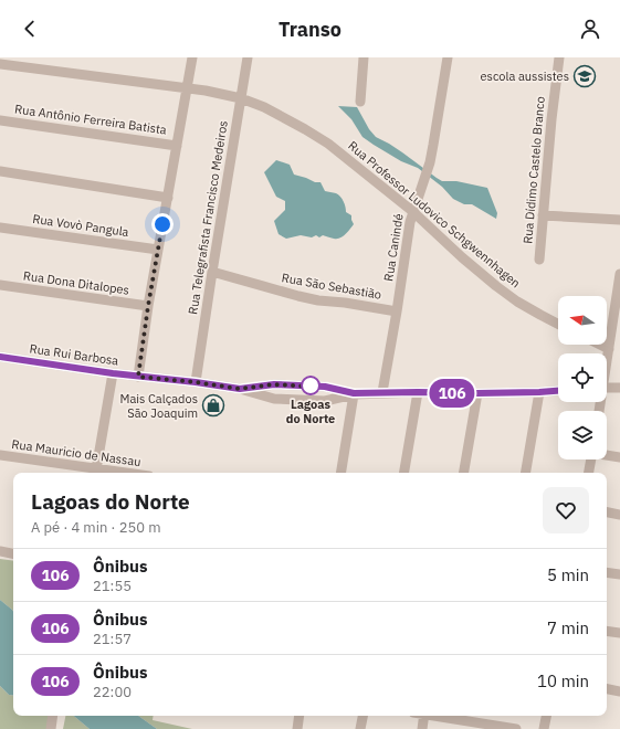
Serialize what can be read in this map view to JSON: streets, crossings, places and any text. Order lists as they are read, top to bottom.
{
  "streets": {
    "street": [
      "Rua Antônio Ferreira Batista",
      "Rua Dídimo Castelo Branco",
      "Rua Professor Ludovico Schgwennhagen",
      "Rua Telegrafista Francisco Medeiros",
      "Rua Vovò Pangula",
      "Rua Canindé",
      "Rua Dona Ditalopes",
      "Rua São Sebastião",
      "Rua Rui Barbosa",
      "Rua Mauricio de Nassau"
    ]
  },
  "crossings": [
    ["Rua Professor Ludovico Schgwennhagen", "Rua Telegrafista Francisco Medeiros"],
    ["Rua Professor Ludovico Schgwennhagen", "Rua Canindé"],
    ["Rua Telegrafista Francisco Medeiros", "Rua São Sebastião"],
    ["Rua Telegrafista Francisco Medeiros", "Rua Rui Barbosa"],
    ["Rua Canindé", "Rua São Sebastião"],
    ["Rua Canindé", "Rua Rui Barbosa"]
  ],
  "places": {
    "school or university": ["escola aussistes"],
    "other": ["Lagoas do Norte"],
    "shop": ["Mais Calçados São Joaquim"]
  },
  "lines": ["bus line 106"],
  "north": "left",
  "page": {
    "header": "Transo",
    "on_map": "106",
    "heading": ["Lagoas do Norte", "A pé · 4 min · 250 m"],
    "list": [
      {
        "mark": "106",
        "name": "Ônibus",
        "note": "21:55",
        "value": "5 min"
      },
      {
        "mark": "106",
        "name": "Ônibus",
        "note": "21:57",
        "value": "7 min"
      },
      {
        "mark": "106",
        "name": "Ônibus",
        "note": "22:00",
        "value": "10 min"
      }
    ]
  }
}
